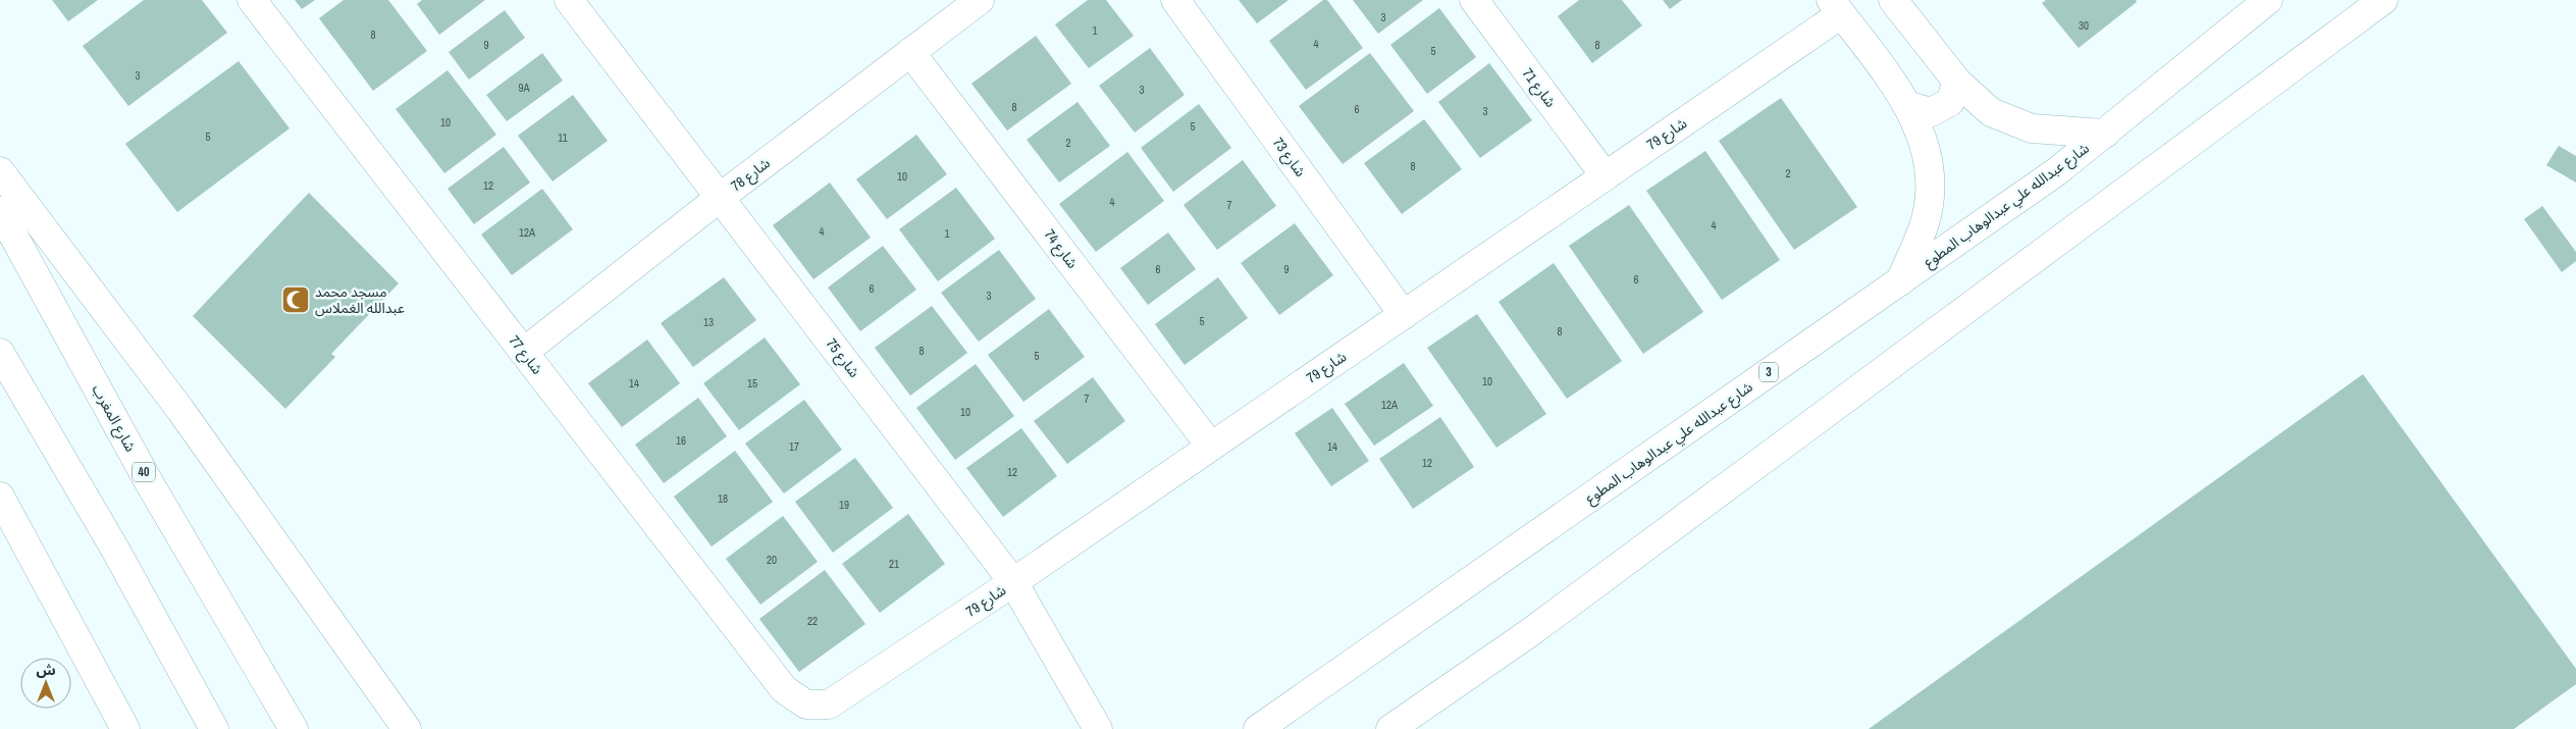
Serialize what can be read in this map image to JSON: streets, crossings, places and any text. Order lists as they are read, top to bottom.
{
  "streets": {
    "main road": [
      "شارع 71",
      "شارع 79",
      "شارع 73",
      "شارع 78",
      "شارع عبدالله علي عبدالوهاب المطوع",
      "شارع 74",
      "شارع 77",
      "شارع 75",
      "3",
      "شارع المغرب",
      "40"
    ]
  },
  "crossings": [
    ["شارع 71", "شارع 79"],
    ["شارع 79", "شارع 73"],
    ["شارع 79", "شارع 74"],
    ["شارع 79", "شارع 77"],
    ["شارع 79", "شارع 75"],
    ["شارع 78", "شارع 74"],
    ["شارع 78", "شارع 77"],
    ["شارع 78", "شارع 75"]
  ],
  "places": {
    "mosque": ["مسجد محمد عبدالله الغملاس"]
  },
  "house_numbers": [
    "3",
    "30",
    "1",
    "8",
    "4",
    "9",
    "8",
    "5",
    "3",
    "9A",
    "3",
    "8",
    "6",
    "3",
    "10",
    "5",
    "5",
    "11",
    "2",
    "8",
    "2",
    "10",
    "12",
    "4",
    "7",
    "4",
    "4",
    "12A",
    "1",
    "6",
    "9",
    "6",
    "6",
    "3",
    "5",
    "13",
    "8",
    "8",
    "5",
    "10",
    "14",
    "15",
    "7",
    "12A",
    "10",
    "16",
    "17",
    "14",
    "12",
    "12",
    "18",
    "19",
    "20",
    "21",
    "22"
  ],
  "north": "top"
}
